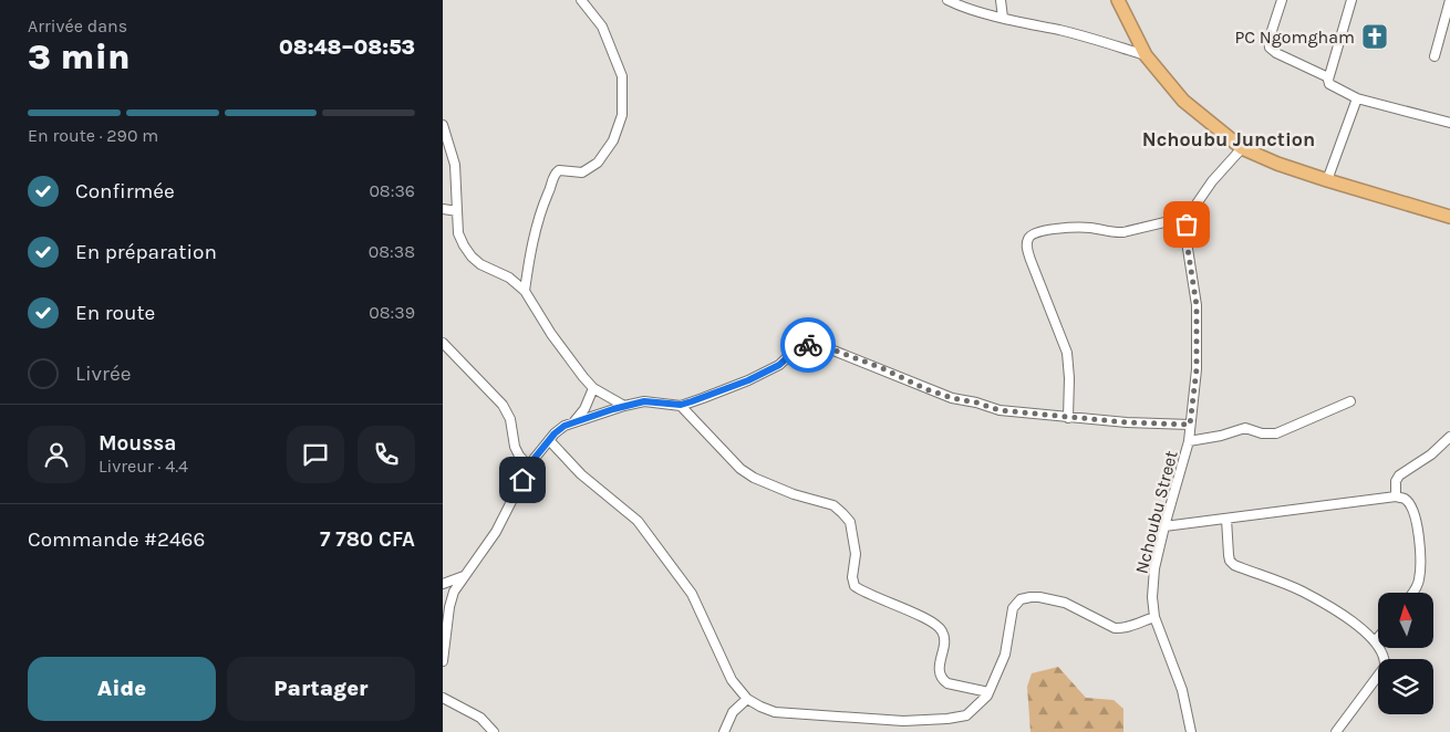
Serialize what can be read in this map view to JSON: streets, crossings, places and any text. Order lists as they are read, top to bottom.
{
  "streets": {
    "street": ["Nchoubu Street"]
  },
  "districts": ["Nchoubu Junction"],
  "places": {
    "church": ["PC Ngomgham"]
  },
  "north": "top",
  "page": {
    "heading": ["3 min", "Arrivée dans", "08:48–08:53"],
    "panel": [
      "Moussa",
      "Livreur · 4.4",
      "Commande #2466",
      "7 780 CFA"
    ],
    "bar": "En route · 290 m",
    "list": [
      ["Confirmée", "08:36"],
      ["En préparation", "08:38"],
      ["En route", "08:39"],
      "Livrée"
    ],
    "buttons": ["Aide", "Partager"]
  }
}
